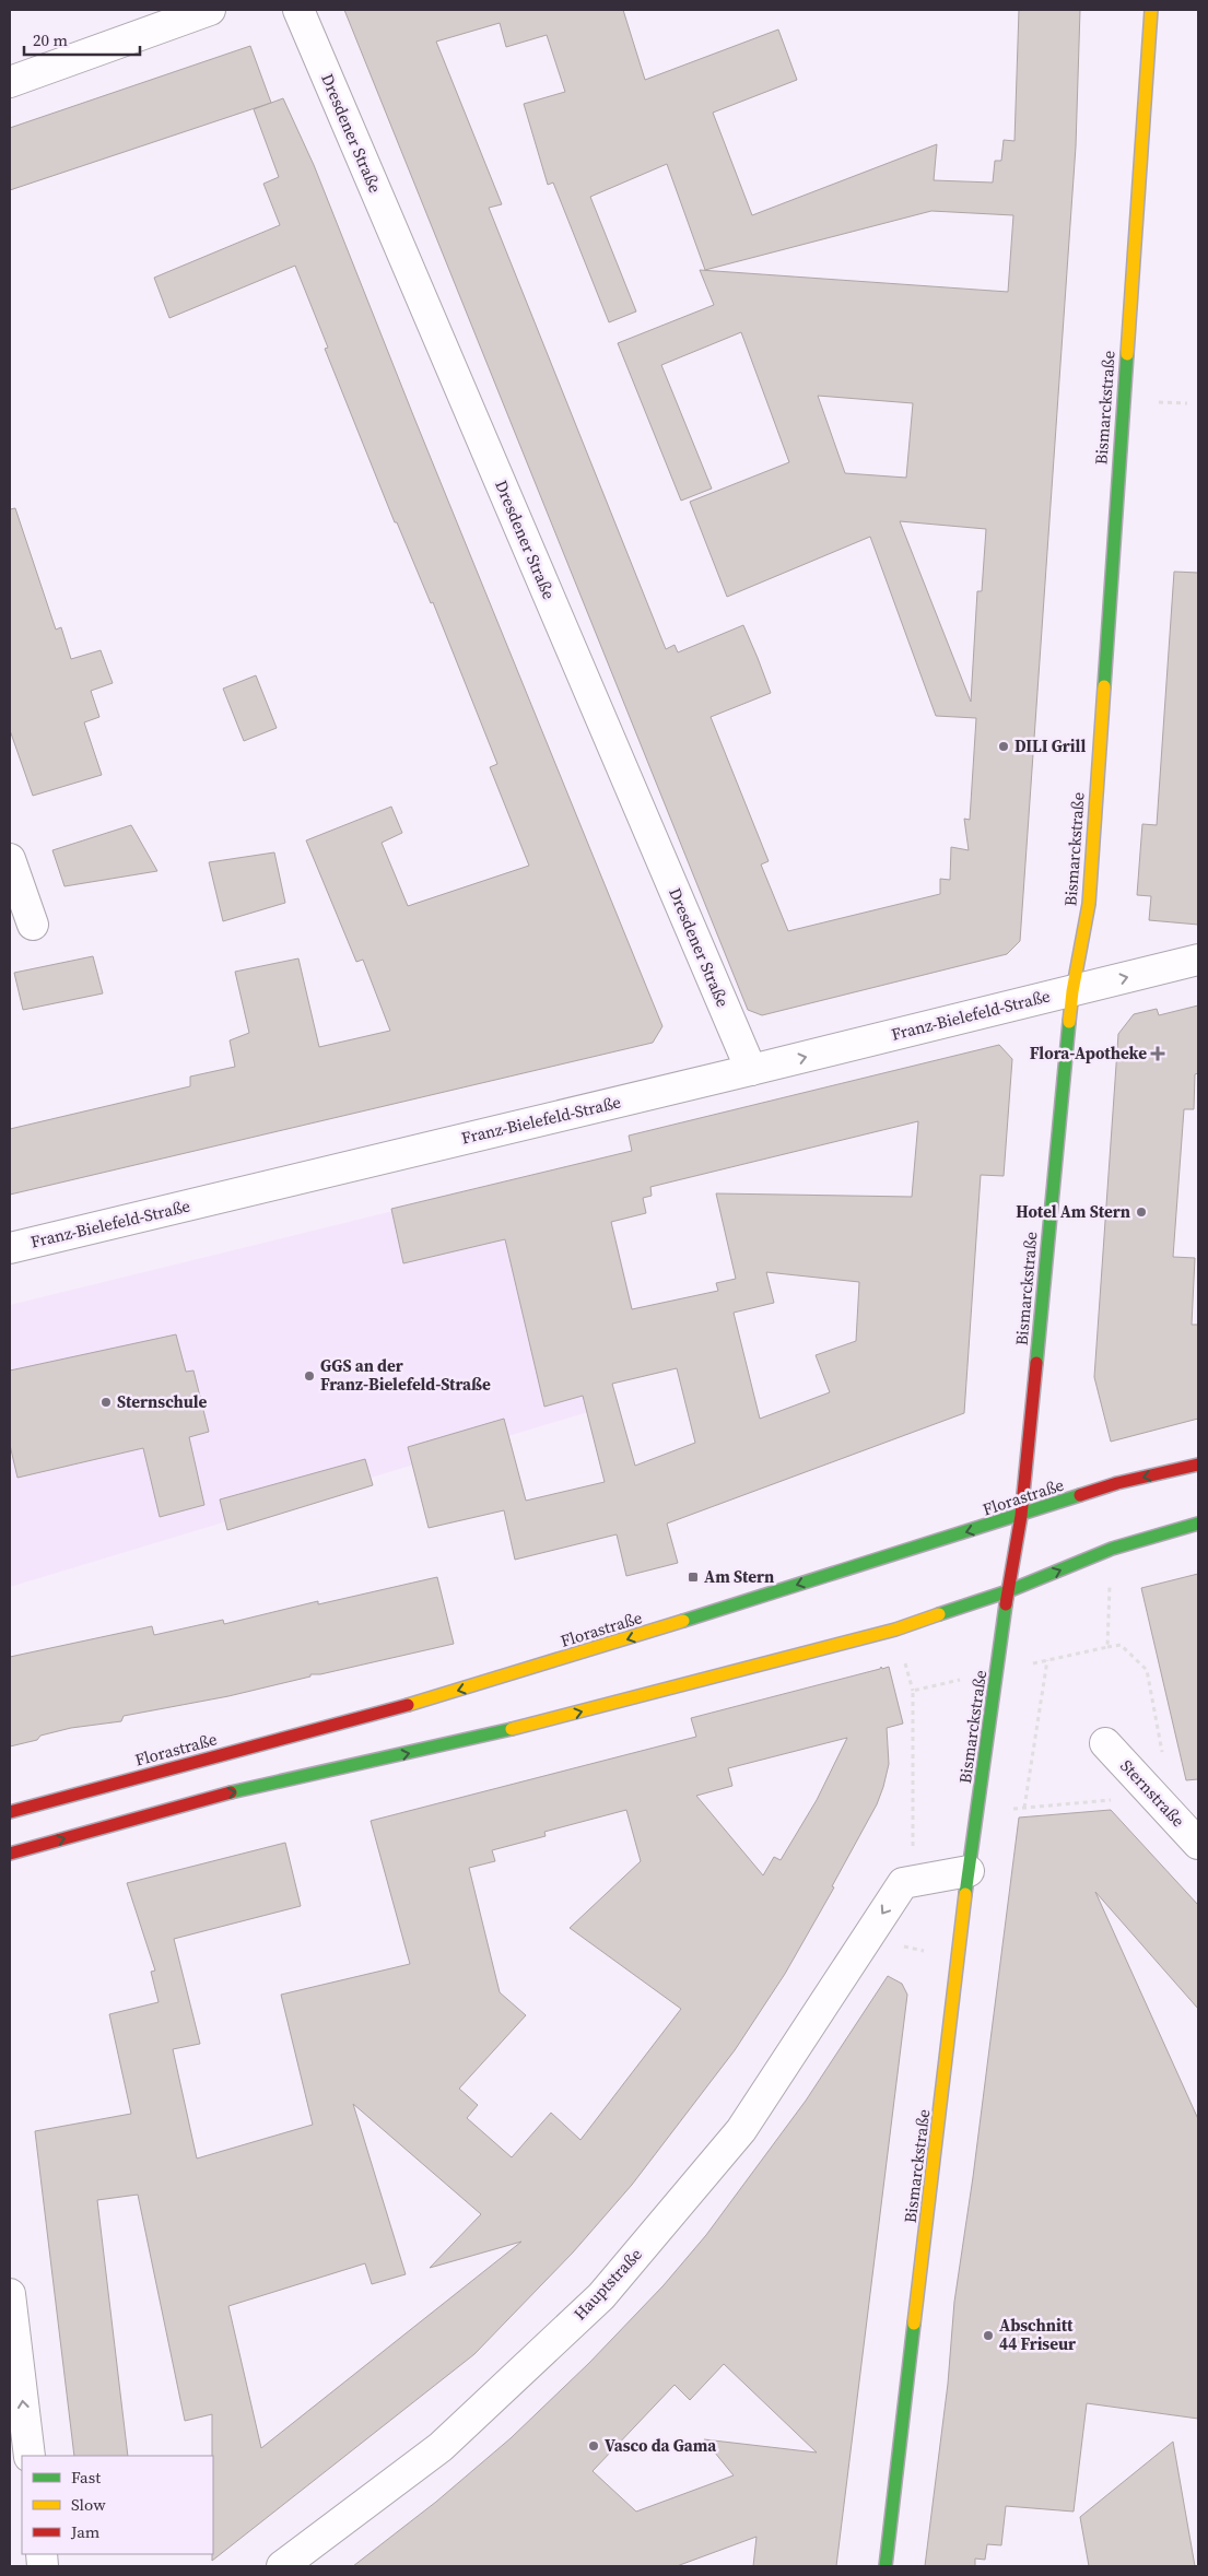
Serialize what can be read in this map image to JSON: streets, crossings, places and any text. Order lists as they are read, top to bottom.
{
  "streets": {
    "main road": ["Bismarckstraße", "Florastraße"],
    "street": [
      "Dresdener Straße",
      "Franz-Bielefeld-Straße",
      "Sternstraße",
      "Hauptstraße"
    ]
  },
  "crossings": [
    ["Dresdener Straße", "Franz-Bielefeld-Straße"],
    ["Bismarckstraße", "Franz-Bielefeld-Straße"],
    ["Bismarckstraße", "Florastraße"],
    ["Bismarckstraße", "Hauptstraße"]
  ],
  "one_way": ["Franz-Bielefeld-Straße"],
  "places": {
    "other": [
      "DILI Grill",
      "Hotel Am Stern",
      "GGS an der Franz-Bielefeld-Straße",
      "Sternschule",
      "Abschnitt 44 Friseur",
      "Vasco da Gama"
    ],
    "health": ["Flora-Apotheke"],
    "transit": ["Am Stern"]
  },
  "legend": ["Fast", "Slow", "Jam"],
  "scale_bar": "20 m"
}
